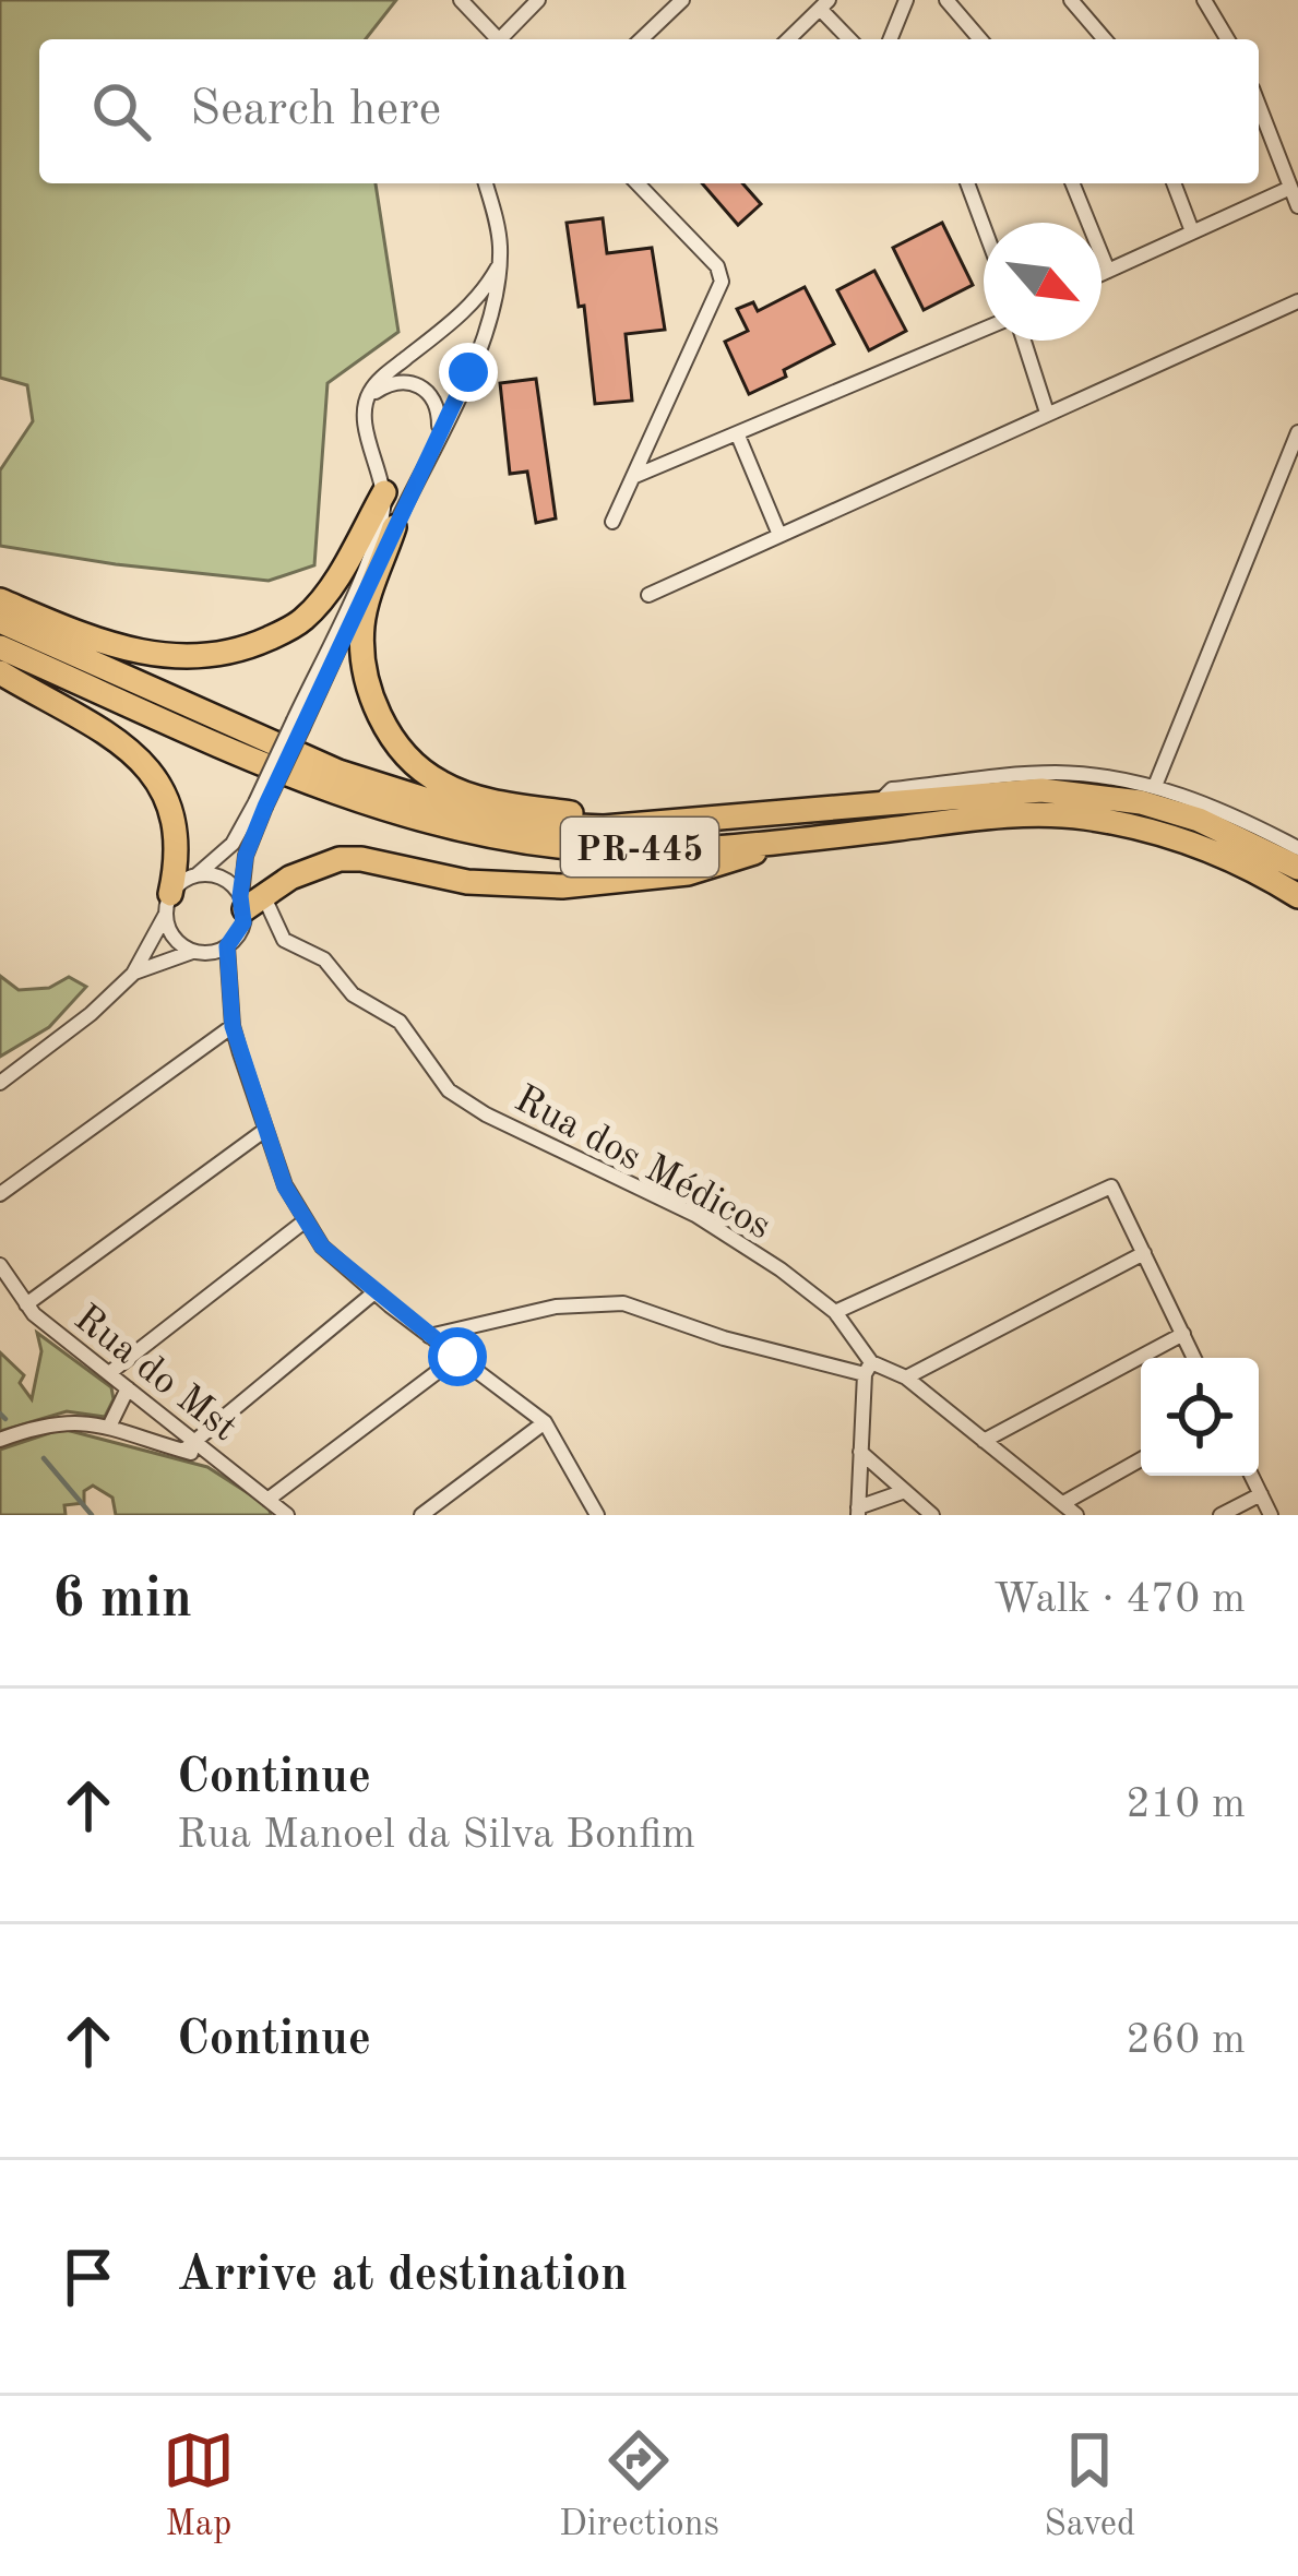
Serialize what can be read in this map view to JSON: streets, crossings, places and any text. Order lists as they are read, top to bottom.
{
  "streets": {
    "highway": ["PR-445"],
    "street": ["Rua dos Médicos", "Rua do Mst"]
  },
  "north": "bottom right",
  "page": {
    "search": "Search here",
    "heading": ["6 min", "Walk · 470 m"],
    "list": [
      ["Continue", "Rua Manoel da Silva Bonfim", "210 m"],
      ["Continue", "260 m"],
      "Arrive at destination"
    ],
    "nav": ["Map", "Directions", "Saved"]
  }
}
